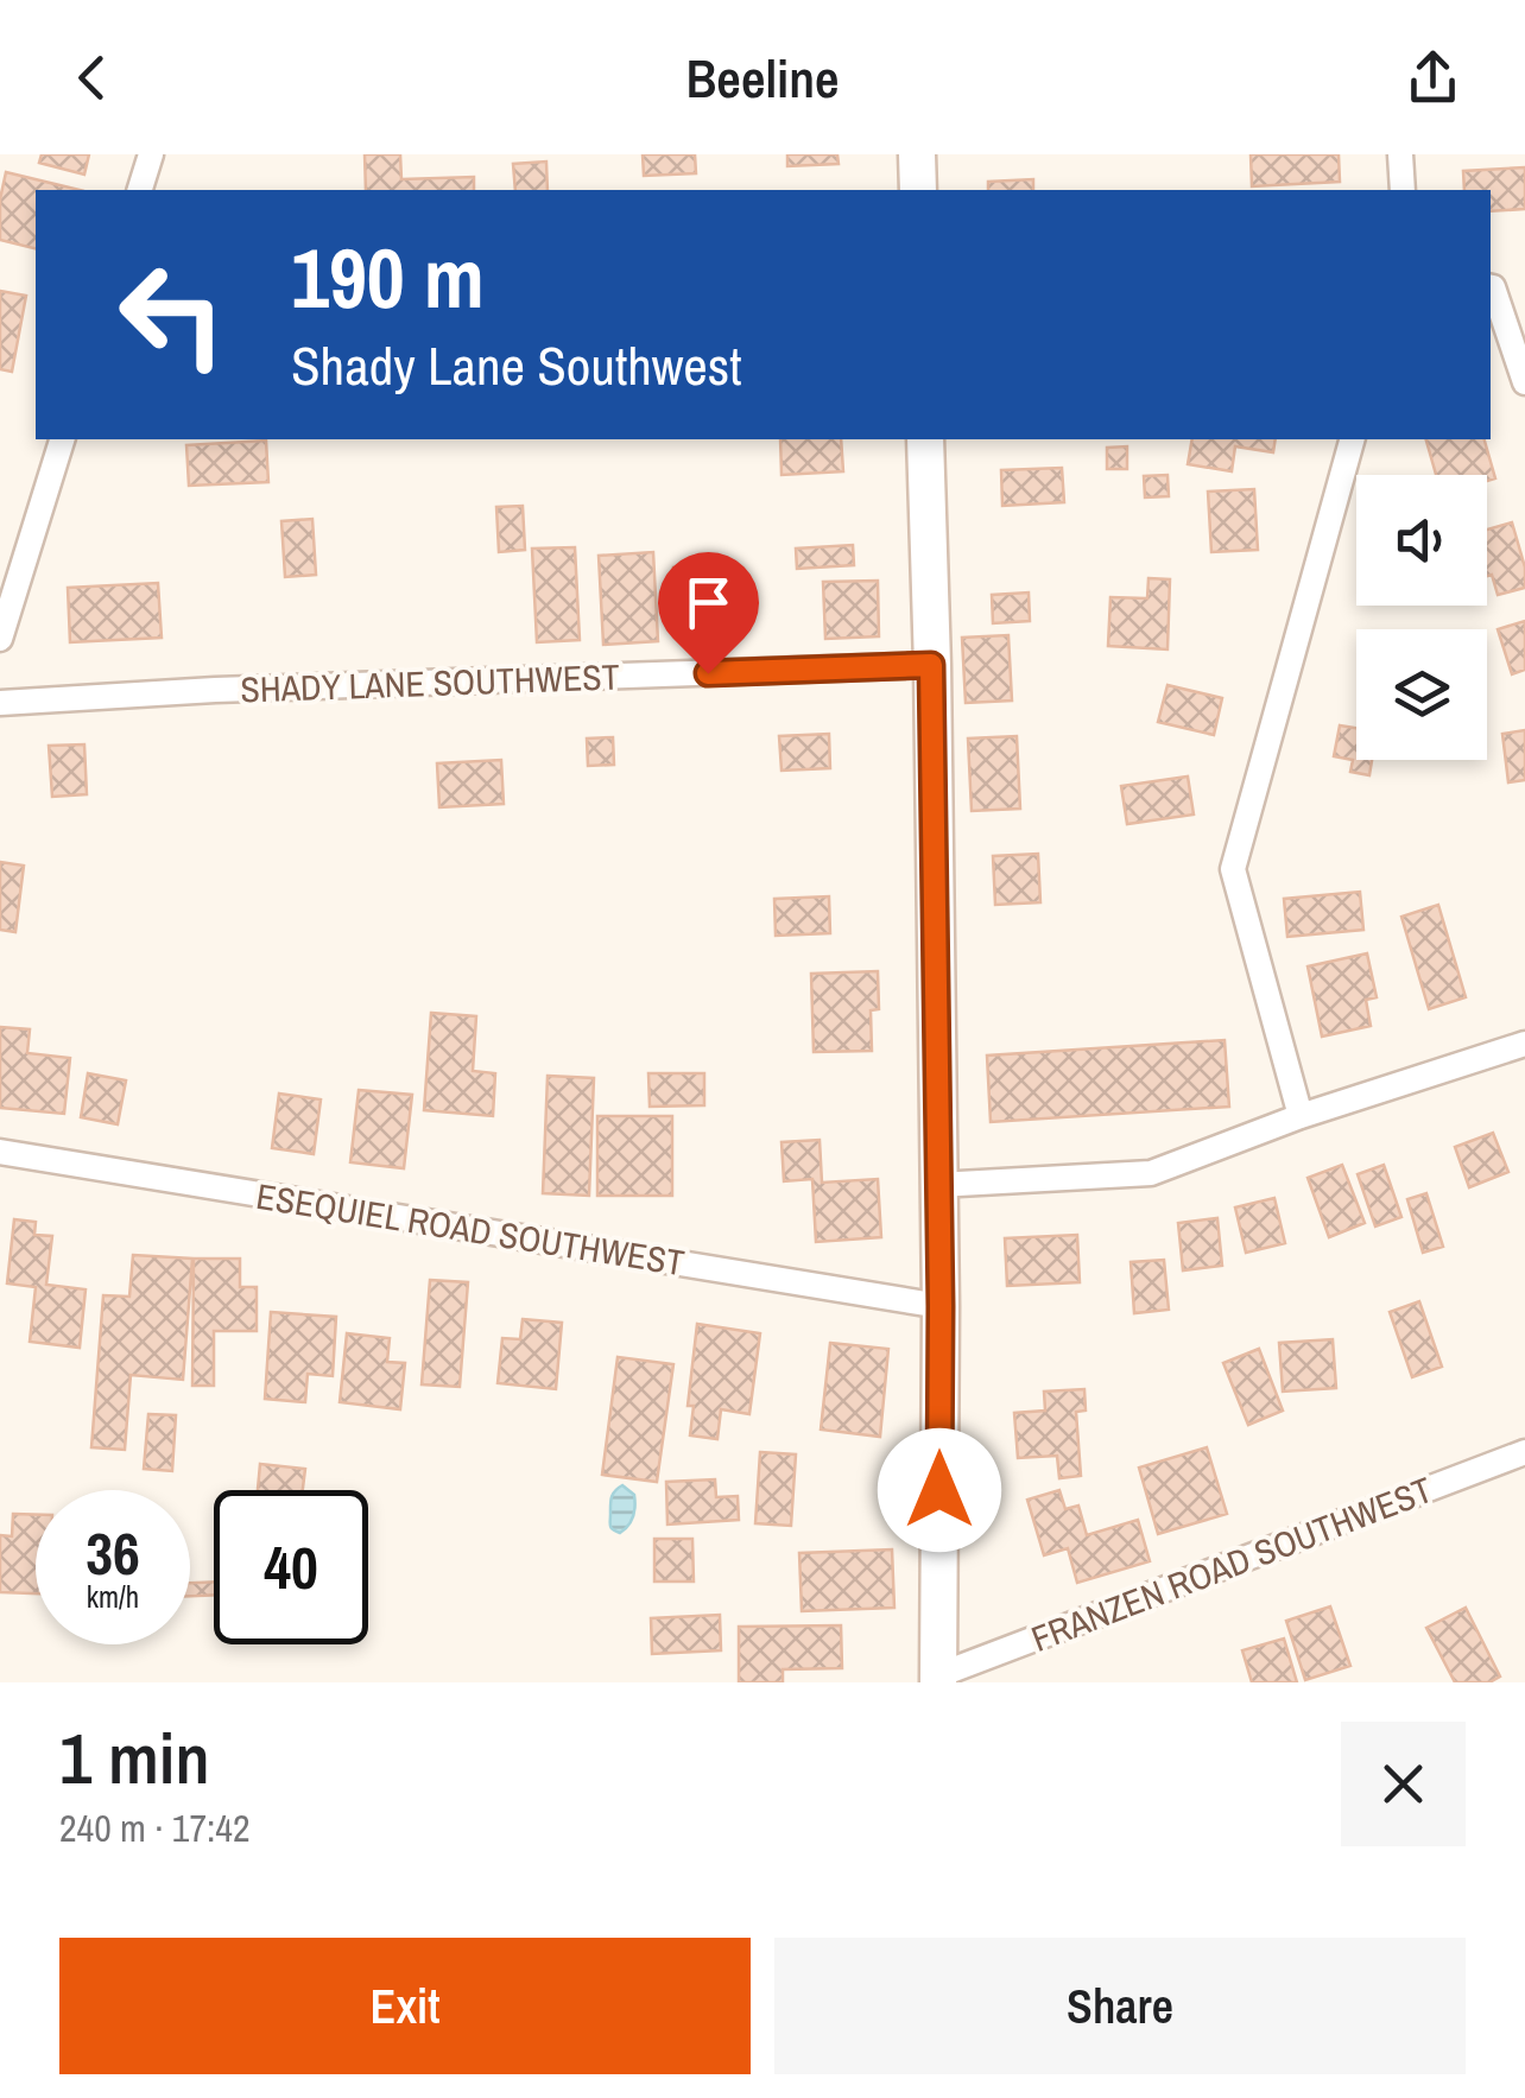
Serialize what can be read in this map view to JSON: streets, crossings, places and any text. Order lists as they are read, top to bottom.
{
  "streets": {
    "street": ["SHADY LANE SOUTHWEST", "ESEQUIEL ROAD SOUTHWEST", "FRANZEN ROAD SOUTHWEST"]
  },
  "page": {
    "header": "Beeline",
    "turn": ["190 m", "Shady Lane Southwest"],
    "speed": "36 km/h",
    "limit": "40",
    "heading": ["1 min", "240 m · 17:42"],
    "buttons": ["Exit", "Share"]
  }
}
